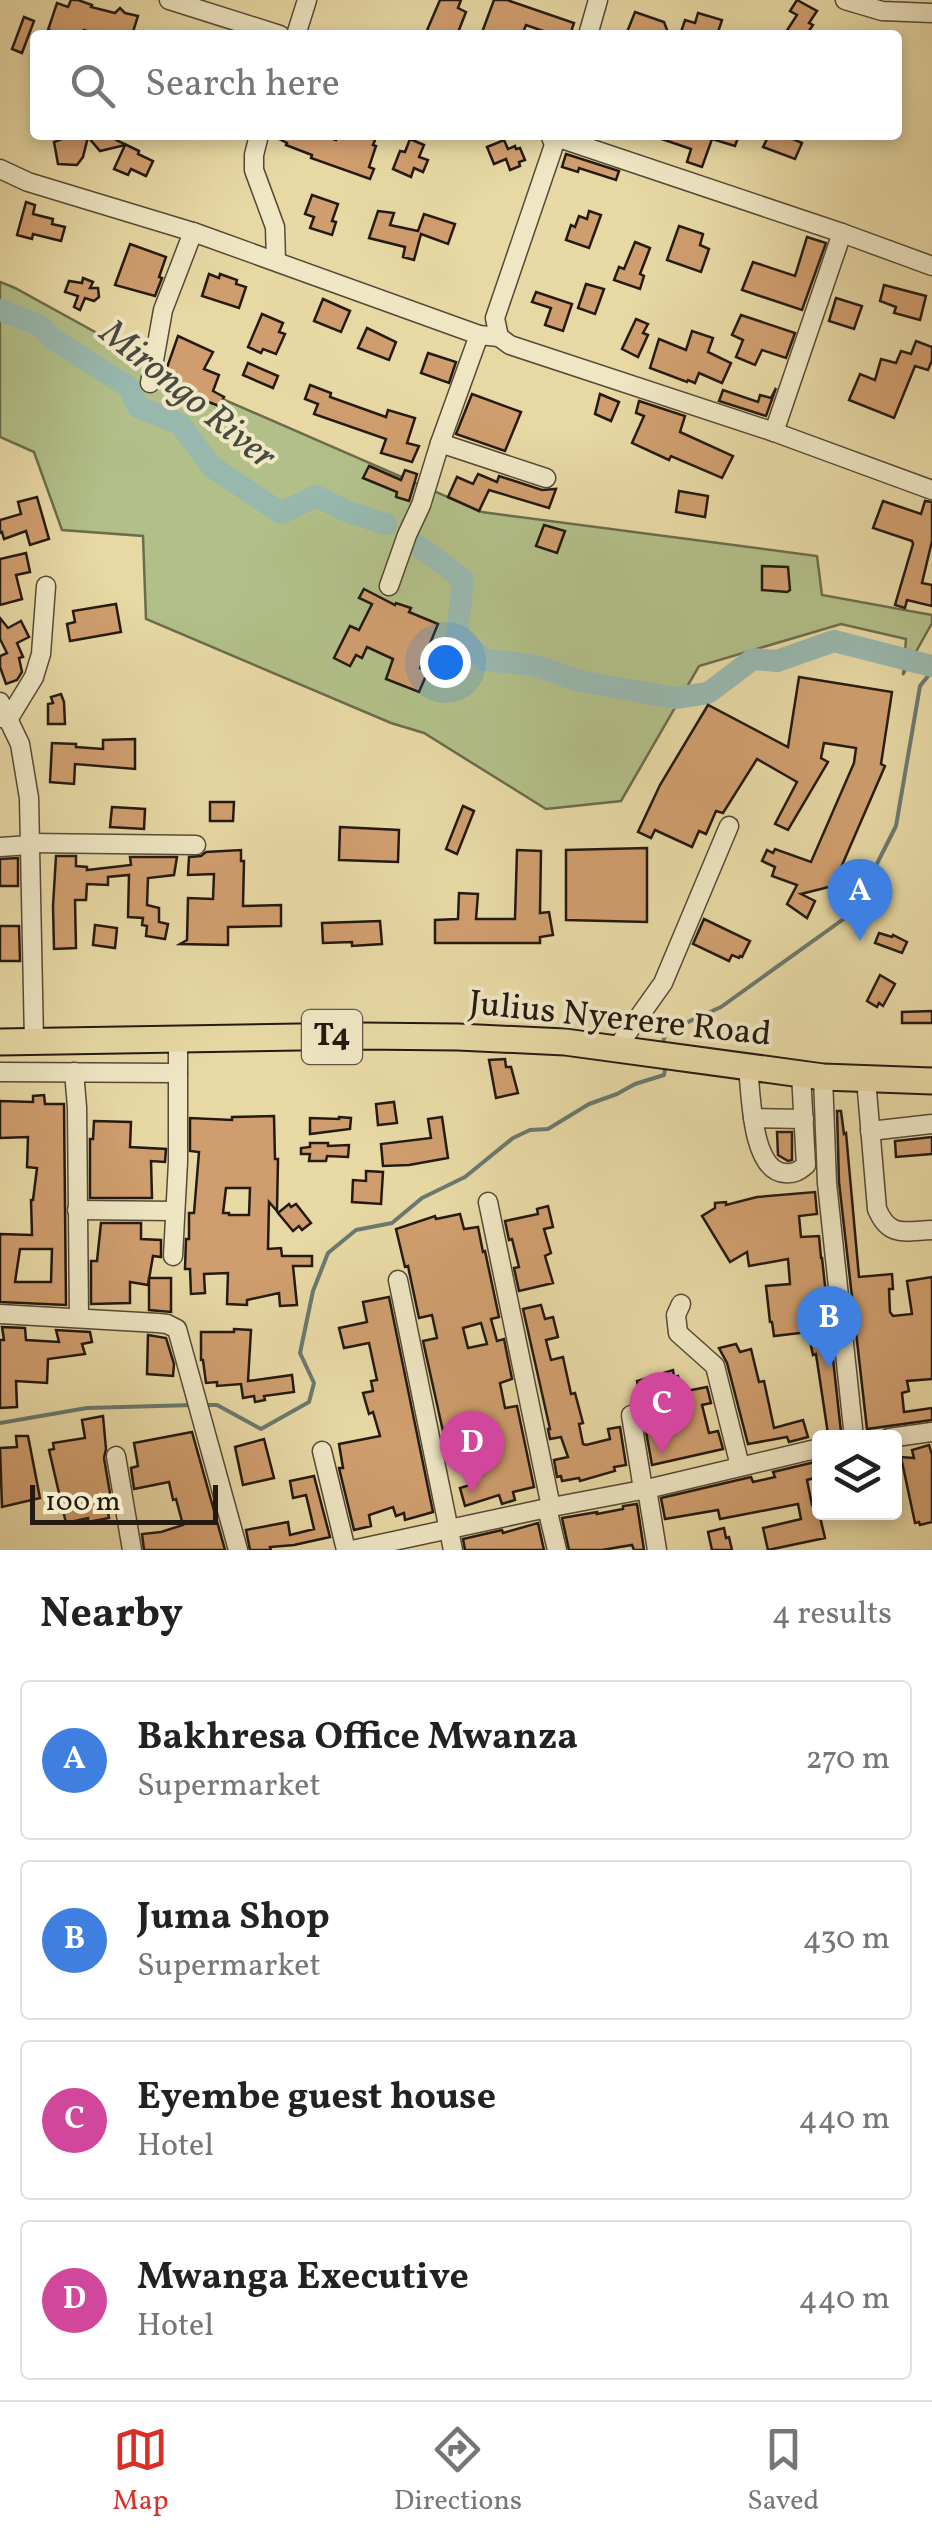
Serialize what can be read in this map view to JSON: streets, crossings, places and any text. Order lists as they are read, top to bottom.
{
  "streets": {
    "highway": ["Julius Nyerere Road", "T4"]
  },
  "water": ["Mirongo River"],
  "scale_bar": "100 m",
  "page": {
    "search": "Search here",
    "pins": [
      "A",
      "B",
      "C",
      "D"
    ],
    "scale": "100 m",
    "heading": ["Nearby", "4 results"],
    "list": [
      {
        "mark": "A",
        "name": "Bakhresa Office Mwanza",
        "note": "Supermarket",
        "value": "270 m"
      },
      {
        "mark": "B",
        "name": "Juma Shop",
        "note": "Supermarket",
        "value": "430 m"
      },
      {
        "mark": "C",
        "name": "Eyembe guest house",
        "note": "Hotel",
        "value": "440 m"
      },
      {
        "mark": "D",
        "name": "Mwanga Executive",
        "note": "Hotel",
        "value": "440 m"
      }
    ],
    "nav": ["Map", "Directions", "Saved"]
  }
}
